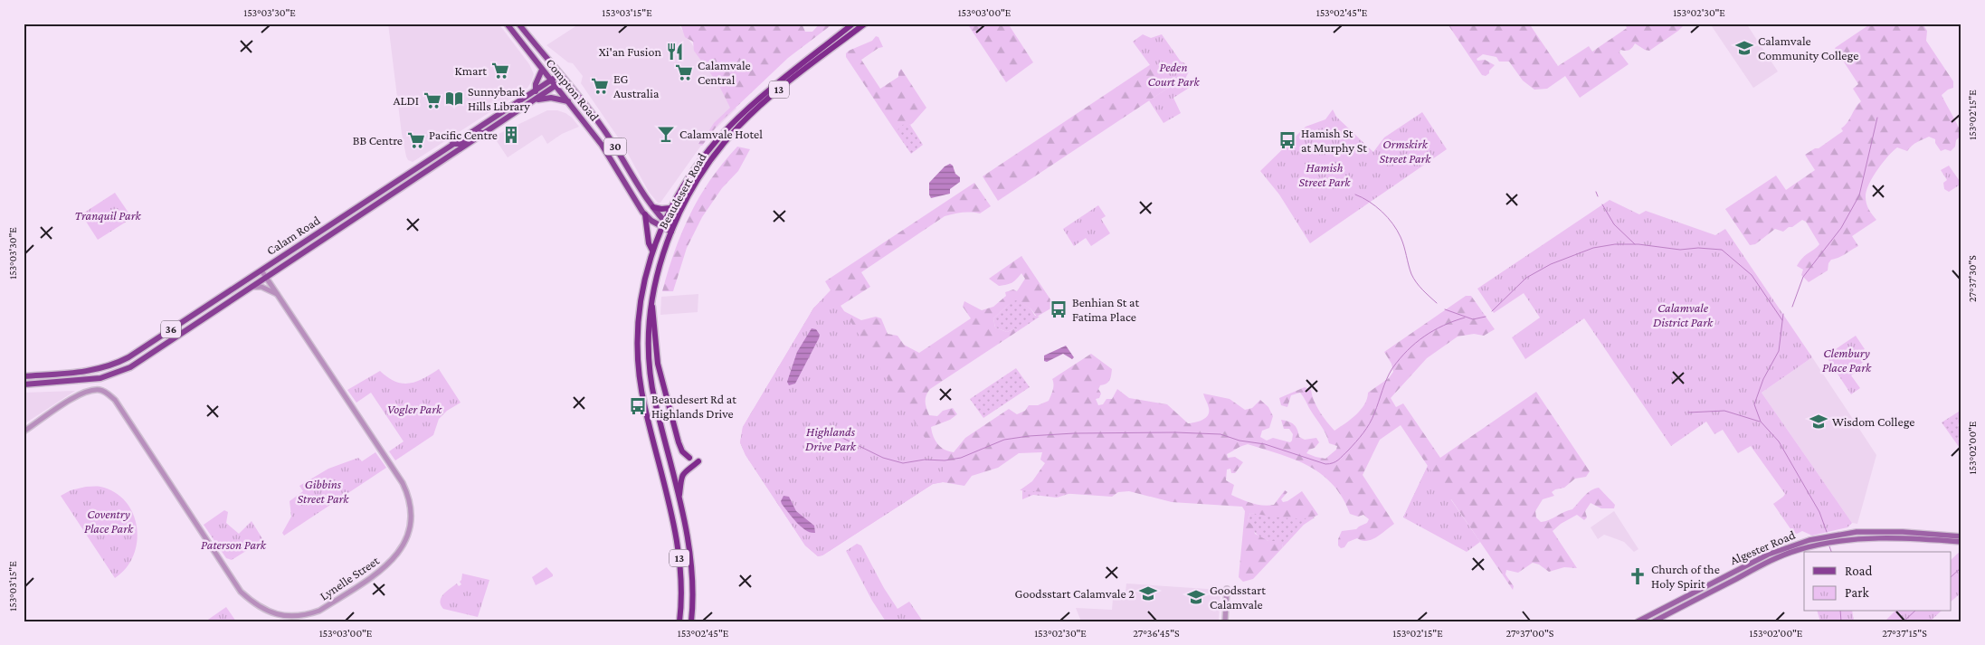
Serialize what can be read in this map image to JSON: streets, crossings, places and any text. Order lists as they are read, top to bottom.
{
  "streets": {
    "highway": ["13", "30", "Beaudesert Road"],
    "main road": [
      "Compton Road",
      "Calam Road",
      "36",
      "Algester Road"
    ],
    "street": ["Lynelle Street"]
  },
  "crossings": [
    ["Compton Road", "30"],
    ["Compton Road", "Beaudesert Road"],
    ["Compton Road", "Calam Road"],
    ["30", "Beaudesert Road"],
    ["Calam Road", "Lynelle Street"]
  ],
  "parks": [
    "Peden Court Park",
    "Ormskirk Street Park",
    "Hamish Street Park",
    "Tranquil Park",
    "Calamvale District Park",
    "Clembury Place Park",
    "Vogler Park",
    "Highlands Drive Park",
    "Gibbins Street Park",
    "Coventry Place Park",
    "Paterson Park"
  ],
  "places": {
    "school or university": [
      "Calamvale Community College",
      "Wisdom College",
      "Goodsstart Calamvale 2",
      "Goodsstart Calamvale"
    ],
    "restaurant": ["Xi'an Fusion"],
    "supermarket": [
      "Kmart",
      "Calamvale Central",
      "EG Australia",
      "ALDI",
      "BB Centre"
    ],
    "library": ["Sunnybank Hills Library"],
    "bar": ["Calamvale Hotel"],
    "building": ["Pacific Centre"],
    "bus stop": ["Hamish St at Murphy St", "Benhian St at Fatima Place", "Beaudesert Rd at Highlands Drive"],
    "church": ["Church of the Holy Spirit"]
  },
  "legend": ["Road", "Park"],
  "coordinates": [
    "153°03'30\"E",
    "153°03'15\"E",
    "153°03'00\"E",
    "153°02'45\"E",
    "153°02'30\"E",
    "153°02'15\"E",
    "27°37'30\"S",
    "153°02'00\"E",
    "27°36'45\"S",
    "27°37'00\"S",
    "27°37'15\"S"
  ]
}
